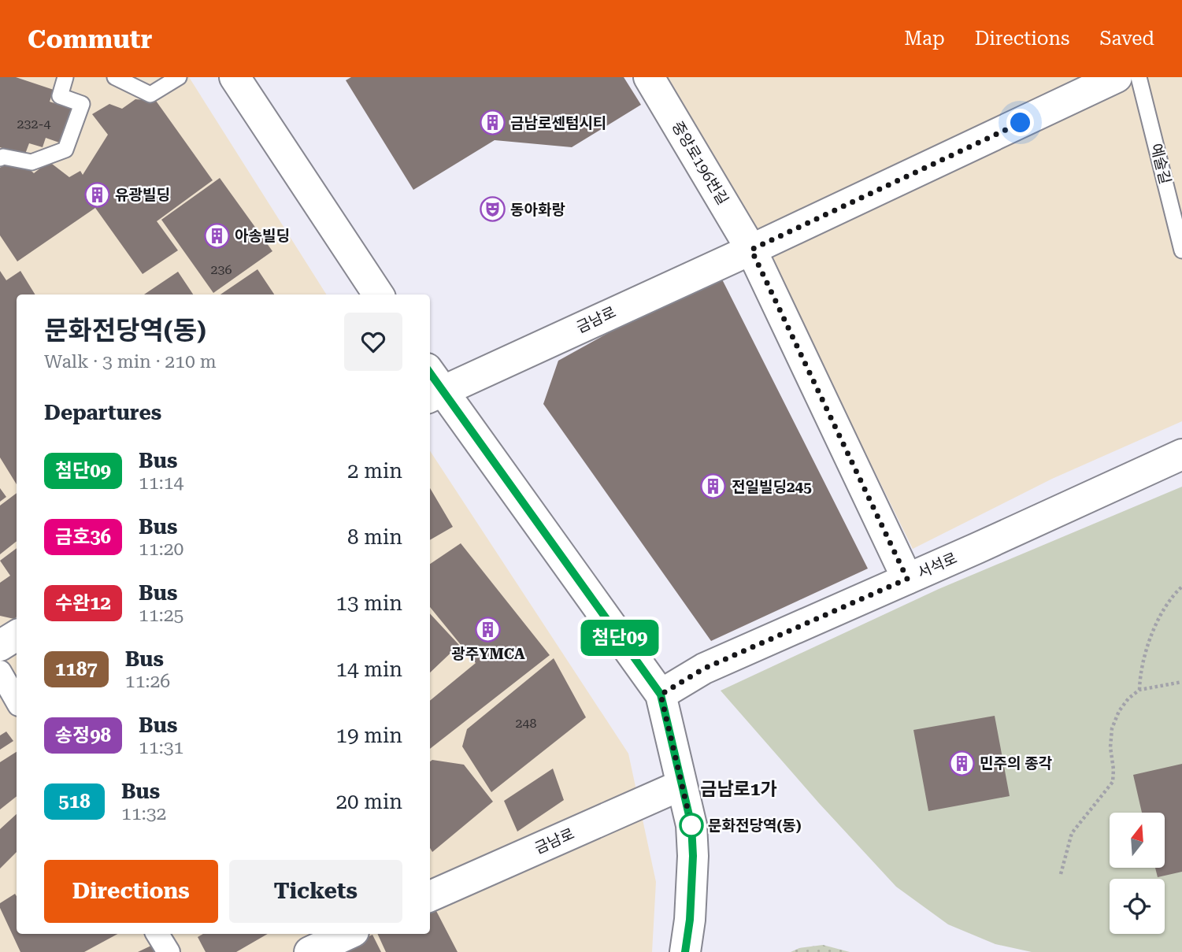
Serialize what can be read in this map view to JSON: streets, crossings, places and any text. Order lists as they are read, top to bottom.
{
  "streets": {
    "street": ["중앙로196번길", "금남로", "서석로"],
    "lane": ["예술길"]
  },
  "crossings": [
    ["중앙로196번길", "금남로"],
    ["중앙로196번길", "서석로"],
    ["금남로", "서석로"]
  ],
  "districts": ["금남로1가"],
  "places": {
    "building": [
      "금남로센텀시티",
      "유광빌딩",
      "아송빌딩",
      "전일빌딩245",
      "광주YMCA",
      "민주의 종각"
    ],
    "theatre": ["동아화랑"],
    "other": ["문화전당역(동)"]
  },
  "lines": ["bus line 첨단09"],
  "house_numbers": ["232-4", "236", "248"],
  "north": "top",
  "page": {
    "header": "Commutr",
    "nav": ["Map", "Directions", "Saved"],
    "on_map": "첨단09",
    "heading": [
      ["문화전당역(동)", "Walk · 3 min · 210 m"],
      "Departures"
    ],
    "list": [
      {
        "mark": "첨단09",
        "name": "Bus",
        "note": "11:14",
        "value": "2 min"
      },
      {
        "mark": "금호36",
        "name": "Bus",
        "note": "11:20",
        "value": "8 min"
      },
      {
        "mark": "수완12",
        "name": "Bus",
        "note": "11:25",
        "value": "13 min"
      },
      {
        "mark": "1187",
        "name": "Bus",
        "note": "11:26",
        "value": "14 min"
      },
      {
        "mark": "송정98",
        "name": "Bus",
        "note": "11:31",
        "value": "19 min"
      },
      {
        "mark": "518",
        "name": "Bus",
        "note": "11:32",
        "value": "20 min"
      }
    ],
    "buttons": ["Directions", "Tickets"]
  }
}
